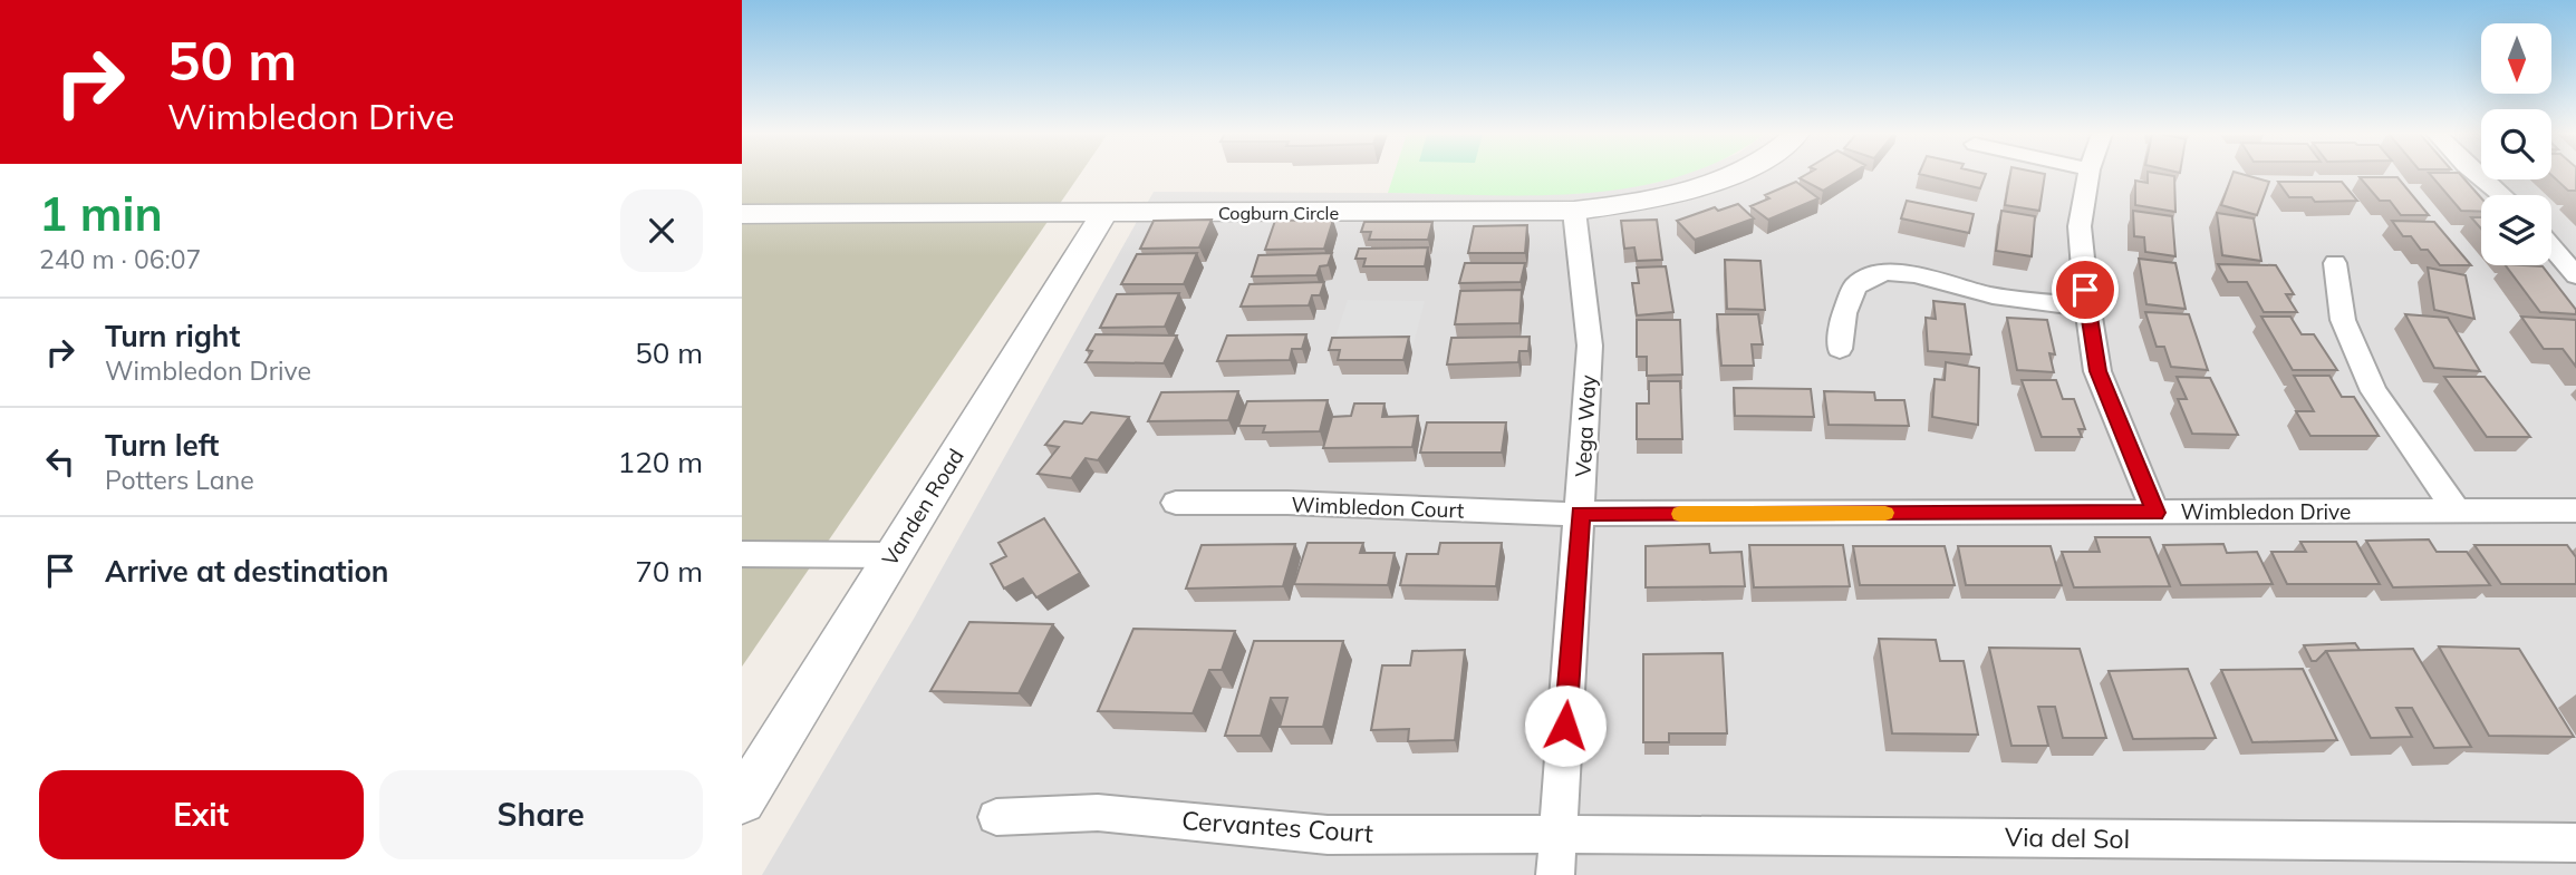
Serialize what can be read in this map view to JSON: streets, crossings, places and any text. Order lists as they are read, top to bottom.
{
  "streets": {
    "street": [
      "Cogburn Circle",
      "Vega Way",
      "Vanden Road",
      "Wimbledon Court",
      "Wimbledon Drive",
      "Cervantes Court",
      "Via del Sol"
    ]
  },
  "crossings": [
    ["Cogburn Circle", "Vega Way"],
    ["Cogburn Circle", "Vanden Road"],
    ["Vega Way", "Wimbledon Court"],
    ["Vega Way", "Wimbledon Drive"],
    ["Vega Way", "Cervantes Court"],
    ["Vega Way", "Via del Sol"],
    ["Wimbledon Court", "Wimbledon Drive"],
    ["Cervantes Court", "Via del Sol"]
  ],
  "north": "bottom",
  "page": {
    "turn": ["50 m", "Wimbledon Drive"],
    "heading": ["1 min", "240 m · 06:07"],
    "list": [
      {
        "name": "Turn right",
        "note": "Wimbledon Drive",
        "value": "50 m"
      },
      {
        "name": "Turn left",
        "note": "Potters Lane",
        "value": "120 m"
      },
      {
        "name": "Arrive at destination",
        "value": "70 m"
      }
    ],
    "buttons": ["Exit", "Share"]
  }
}
